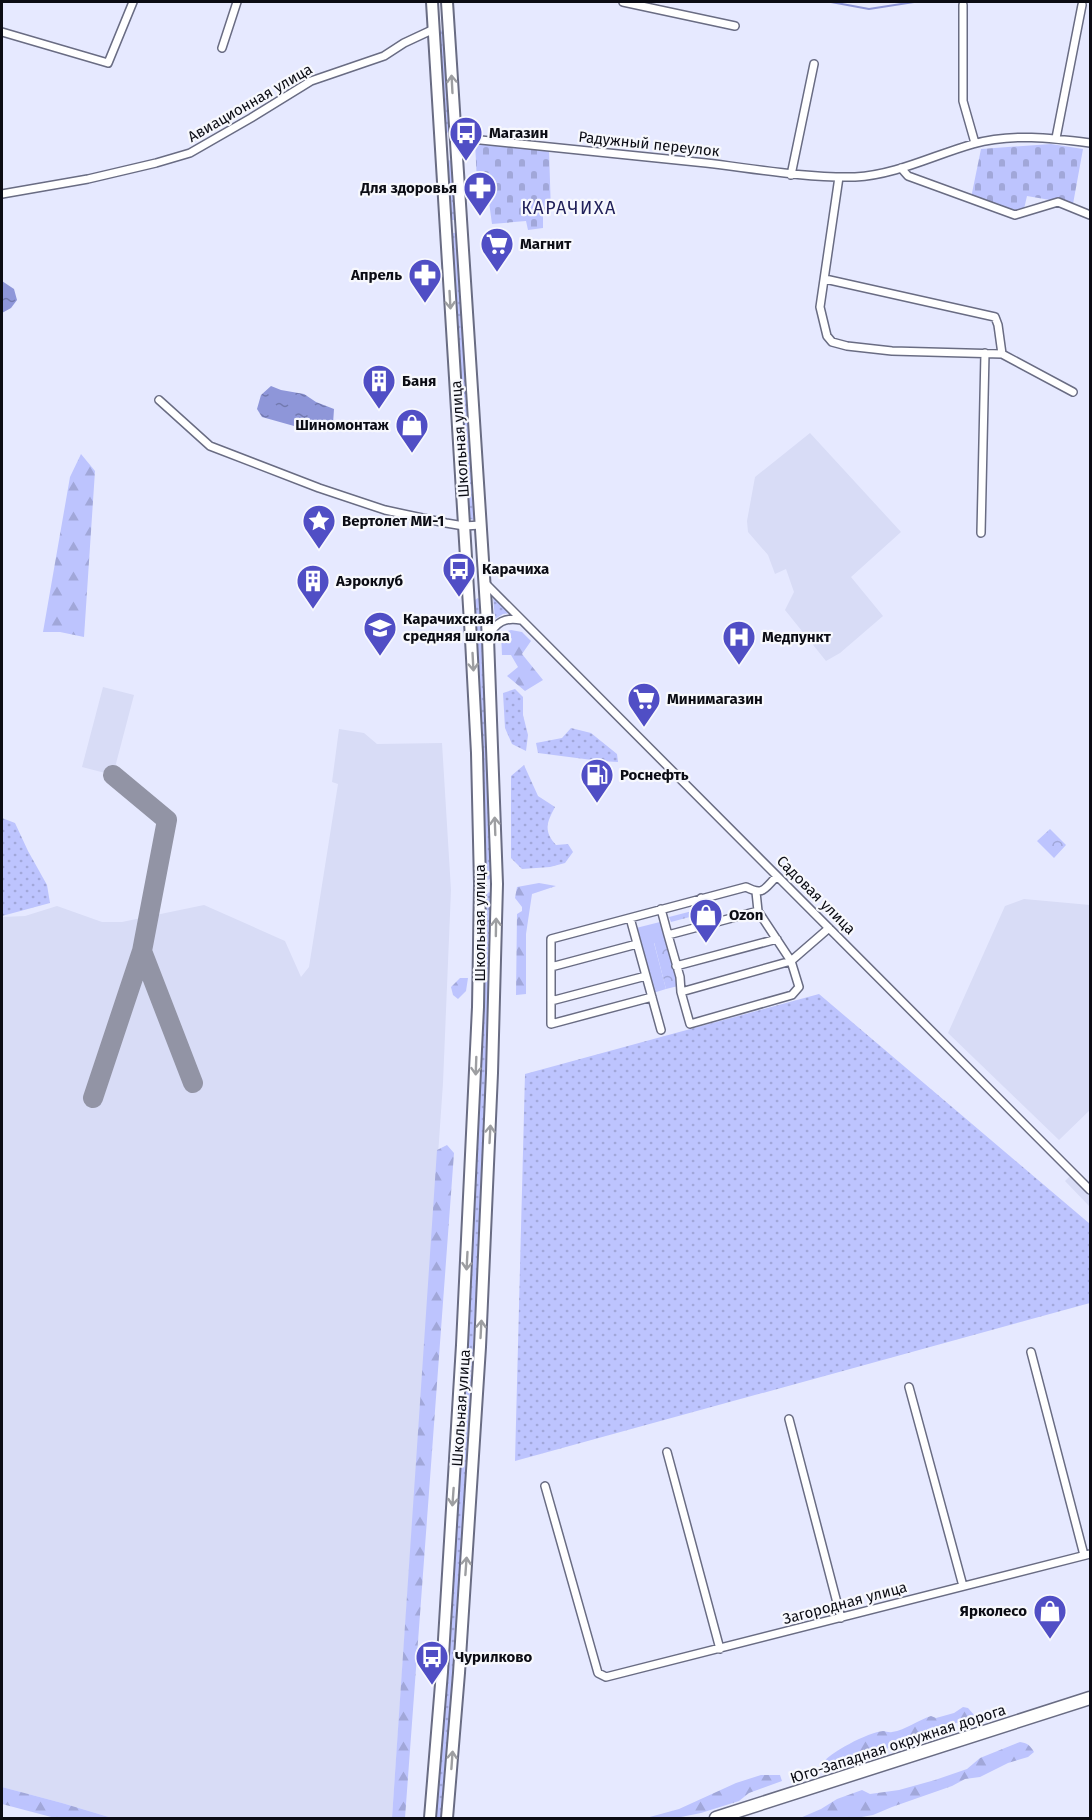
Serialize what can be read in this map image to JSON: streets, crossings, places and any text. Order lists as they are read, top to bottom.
{
  "streets": {
    "highway": ["Юго-Западная окружная дорога"],
    "main road": ["Школьная улица"],
    "street": [
      "Авиационная улица",
      "Радужный переулок",
      "Садовая улица",
      "Загородная улица"
    ]
  },
  "crossings": [
    ["Авиационная улица", "Школьная улица"],
    ["Радужный переулок", "Школьная улица"],
    ["Школьная улица", "Садовая улица"]
  ],
  "districts": ["КАРАЧИХА"],
  "places": {
    "bus stop": ["Магазин", "Карачиха", "Чурилково"],
    "pharmacy": ["Для здоровья", "Апрель"],
    "supermarket": ["Магнит", "Минимагазин"],
    "building": ["Баня", "Аэроклуб"],
    "shop": ["Шиномонтаж", "Ozon", "Ярколесо"],
    "place": ["Вертолет МИ-1"],
    "school or university": ["Карачихская средняя школа"],
    "hospital": ["Медпункт"],
    "fuel station": ["Роснефть"]
  }
}
